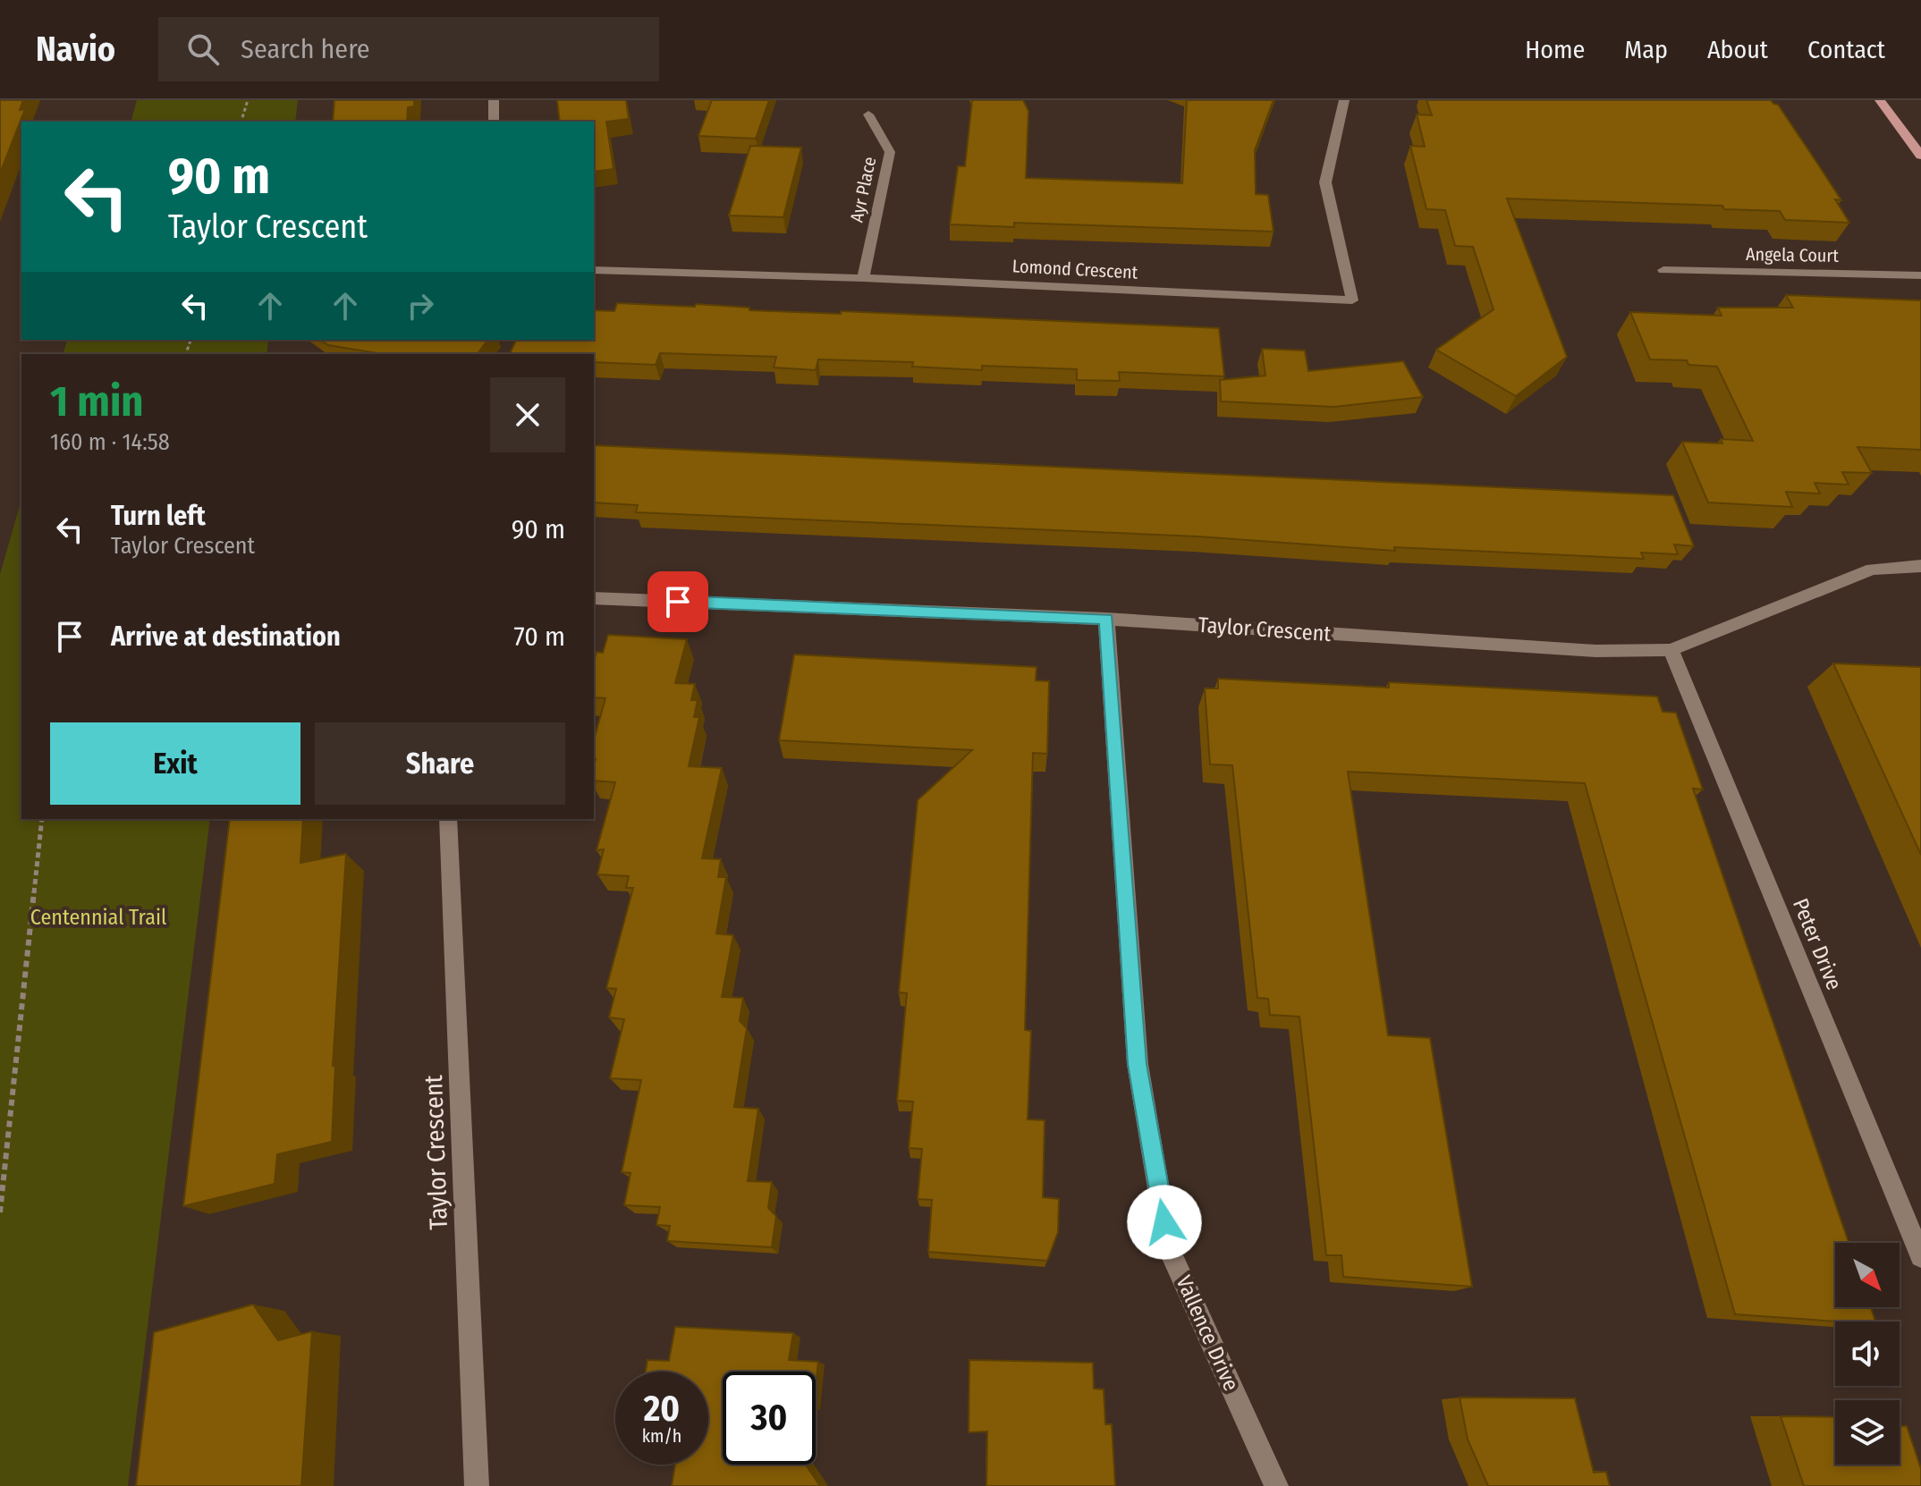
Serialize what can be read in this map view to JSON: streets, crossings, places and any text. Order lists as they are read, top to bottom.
{
  "streets": {
    "street": [
      "Ayr Place",
      "Angela Court",
      "Lomond Crescent",
      "Taylor Crescent",
      "Peter Drive",
      "Vallence Drive"
    ]
  },
  "crossings": [
    ["Ayr Place", "Lomond Crescent"],
    ["Taylor Crescent", "Peter Drive"],
    ["Taylor Crescent", "Vallence Drive"]
  ],
  "parks": ["Centennial Trail"],
  "north": "bottom right",
  "page": {
    "header": "Navio",
    "search": "Search here",
    "nav": [
      "Home",
      "Map",
      "About",
      "Contact"
    ],
    "turn": ["90 m", "Taylor Crescent"],
    "heading": ["1 min", "160 m · 14:58"],
    "list": [
      {
        "name": "Turn left",
        "note": "Taylor Crescent",
        "value": "90 m"
      },
      {
        "name": "Arrive at destination",
        "value": "70 m"
      }
    ],
    "buttons": ["Exit", "Share"],
    "speed": "20 km/h",
    "limit": "30"
  }
}
